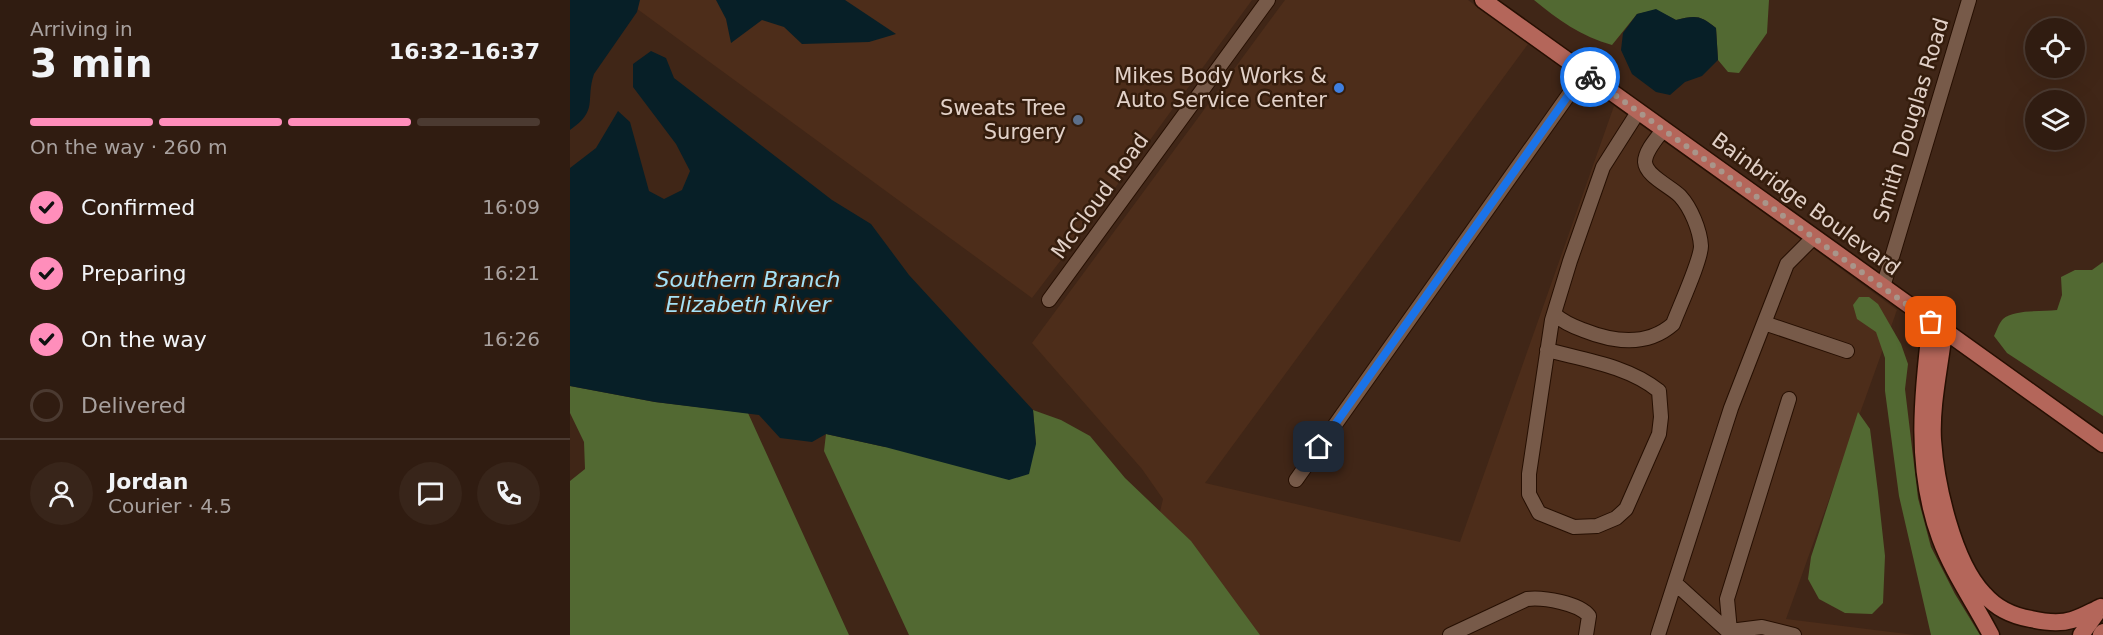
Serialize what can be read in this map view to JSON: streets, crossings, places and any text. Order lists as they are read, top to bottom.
{
  "streets": {
    "main road": ["Bainbridge Boulevard"],
    "street": ["Smith Douglas Road", "McCloud Road"]
  },
  "crossings": [
    ["Smith Douglas Road", "Bainbridge Boulevard"]
  ],
  "water": ["Southern Branch Elizabeth River"],
  "places": ["Mikes Body Works & Auto Service Center", "Sweats Tree Surgery"],
  "page": {
    "heading": ["3 min", "Arriving in", "16:32–16:37"],
    "panel": ["Jordan", "Courier · 4.5"],
    "bar": "On the way · 260 m",
    "list": [
      ["Confirmed", "16:09"],
      ["Preparing", "16:21"],
      ["On the way", "16:26"],
      "Delivered"
    ]
  }
}
